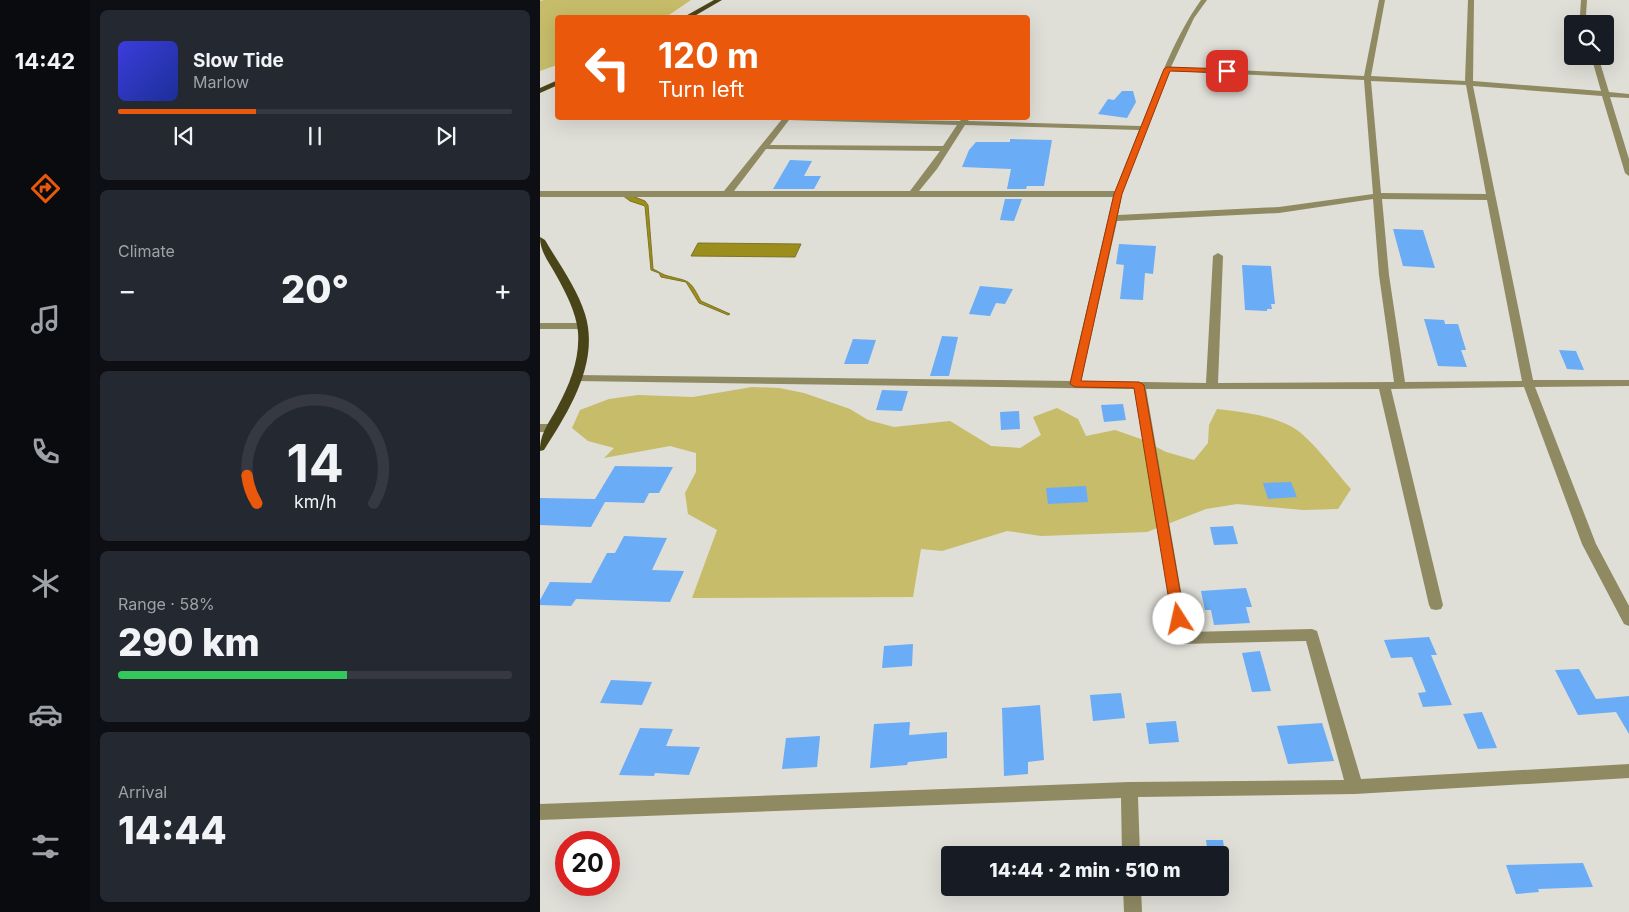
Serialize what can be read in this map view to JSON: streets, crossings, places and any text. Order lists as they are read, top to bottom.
{
  "page": {
    "tabs": "14:42",
    "turn": ["120 m", "Turn left"],
    "song": ["Slow Tide", "Marlow"],
    "tile": [
      "Climate",
      ["Range · 58%", "290 km"],
      ["Arrival", "14:44"]
    ],
    "heat": ["−", "20°", "+"],
    "limit": "20",
    "trip": "14:44 · 2 min · 510 m",
    "gauge": ["14", "km/h"]
  }
}
